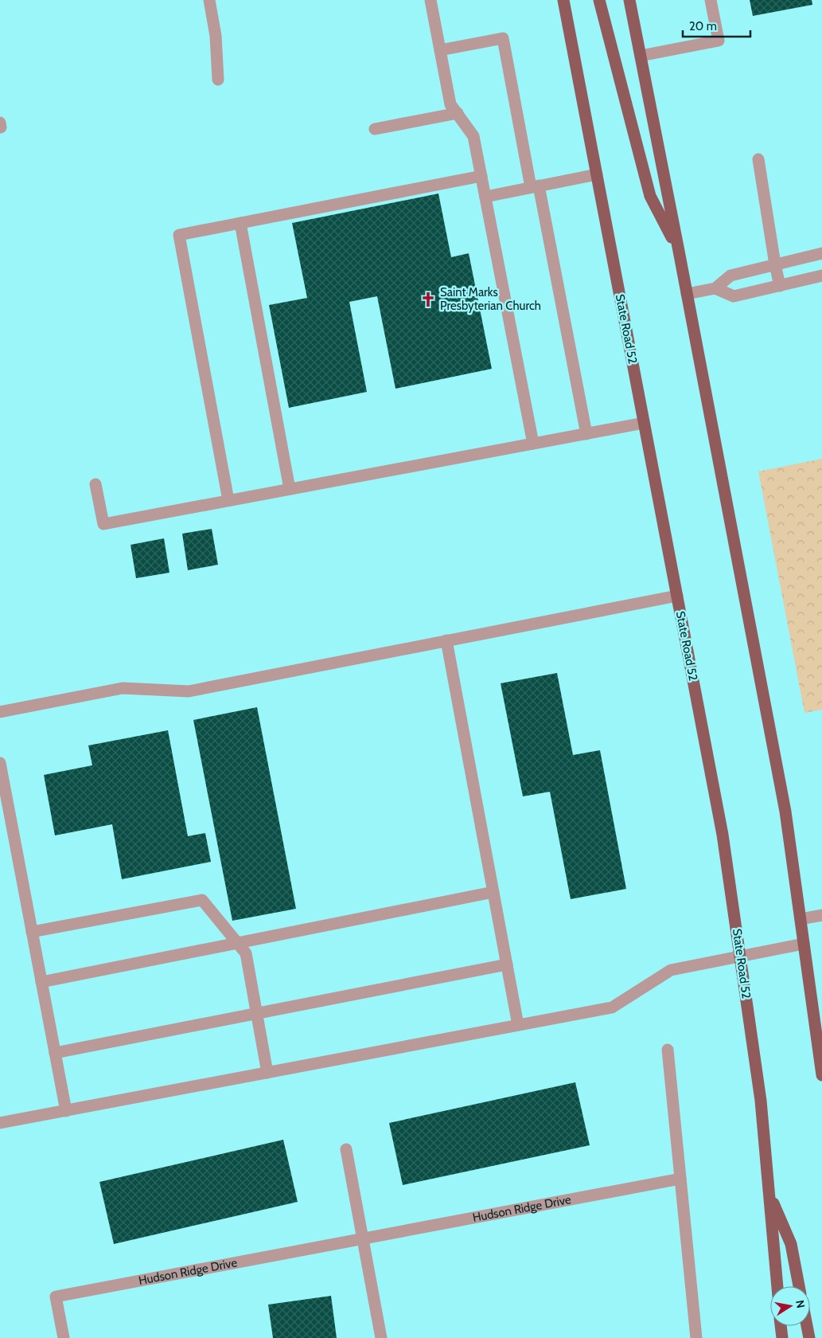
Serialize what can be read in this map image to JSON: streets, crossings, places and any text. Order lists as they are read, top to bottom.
{
  "streets": {
    "main road": ["State Road 52"],
    "street": ["Hudson Ridge Drive"]
  },
  "places": {
    "church": ["Saint Marks Presbyterian Church"]
  },
  "scale_bar": "20 m",
  "north": "right"
}
